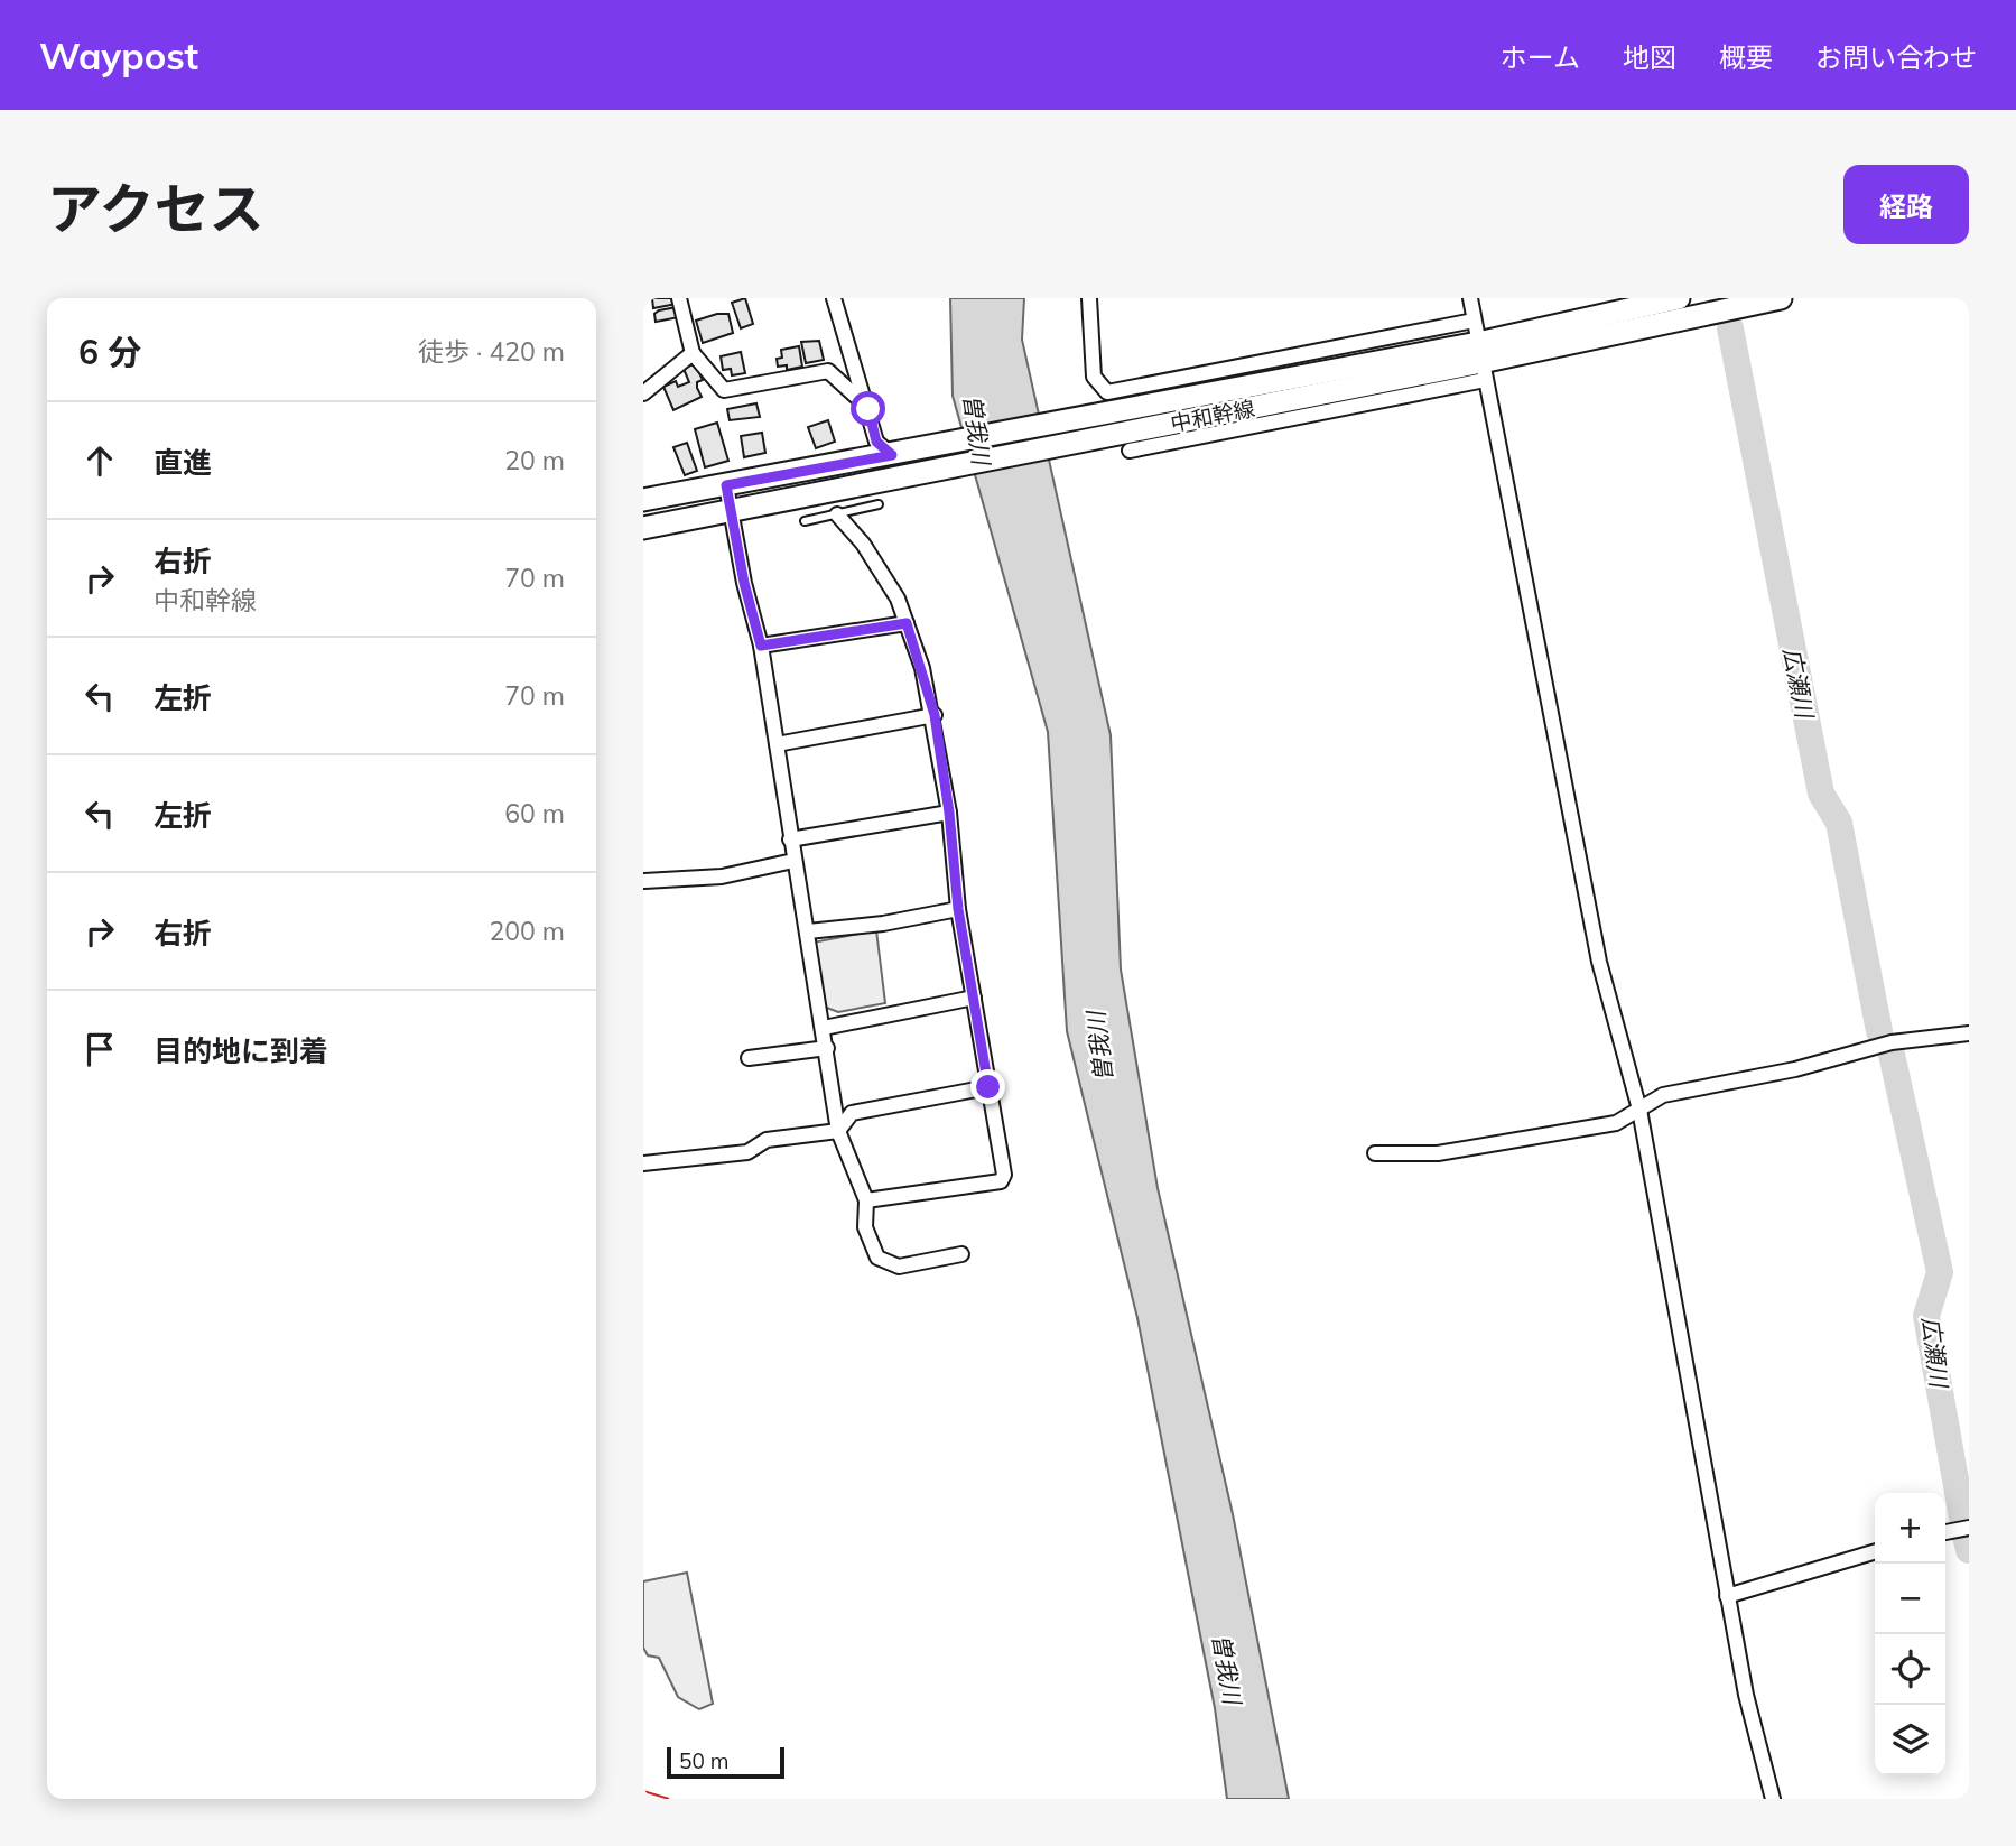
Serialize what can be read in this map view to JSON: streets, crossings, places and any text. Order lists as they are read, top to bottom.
{
  "streets": {
    "main road": ["中和幹線"]
  },
  "water": ["曽我川", "広瀬川"],
  "scale_bar": "50 m",
  "page": {
    "header": "Waypost",
    "nav": [
      "ホーム",
      "地図",
      "概要",
      "お問い合わせ"
    ],
    "title": "アクセス",
    "buttons": "経路",
    "heading": ["6 分", "徒歩 · 420 m"],
    "list": [
      ["直進", "20 m"],
      ["右折", "中和幹線", "70 m"],
      ["左折", "70 m"],
      ["左折", "60 m"],
      ["右折", "200 m"],
      "目的地に到着"
    ],
    "map_buttons": ["+", "−"],
    "scale": "50 m"
  }
}
